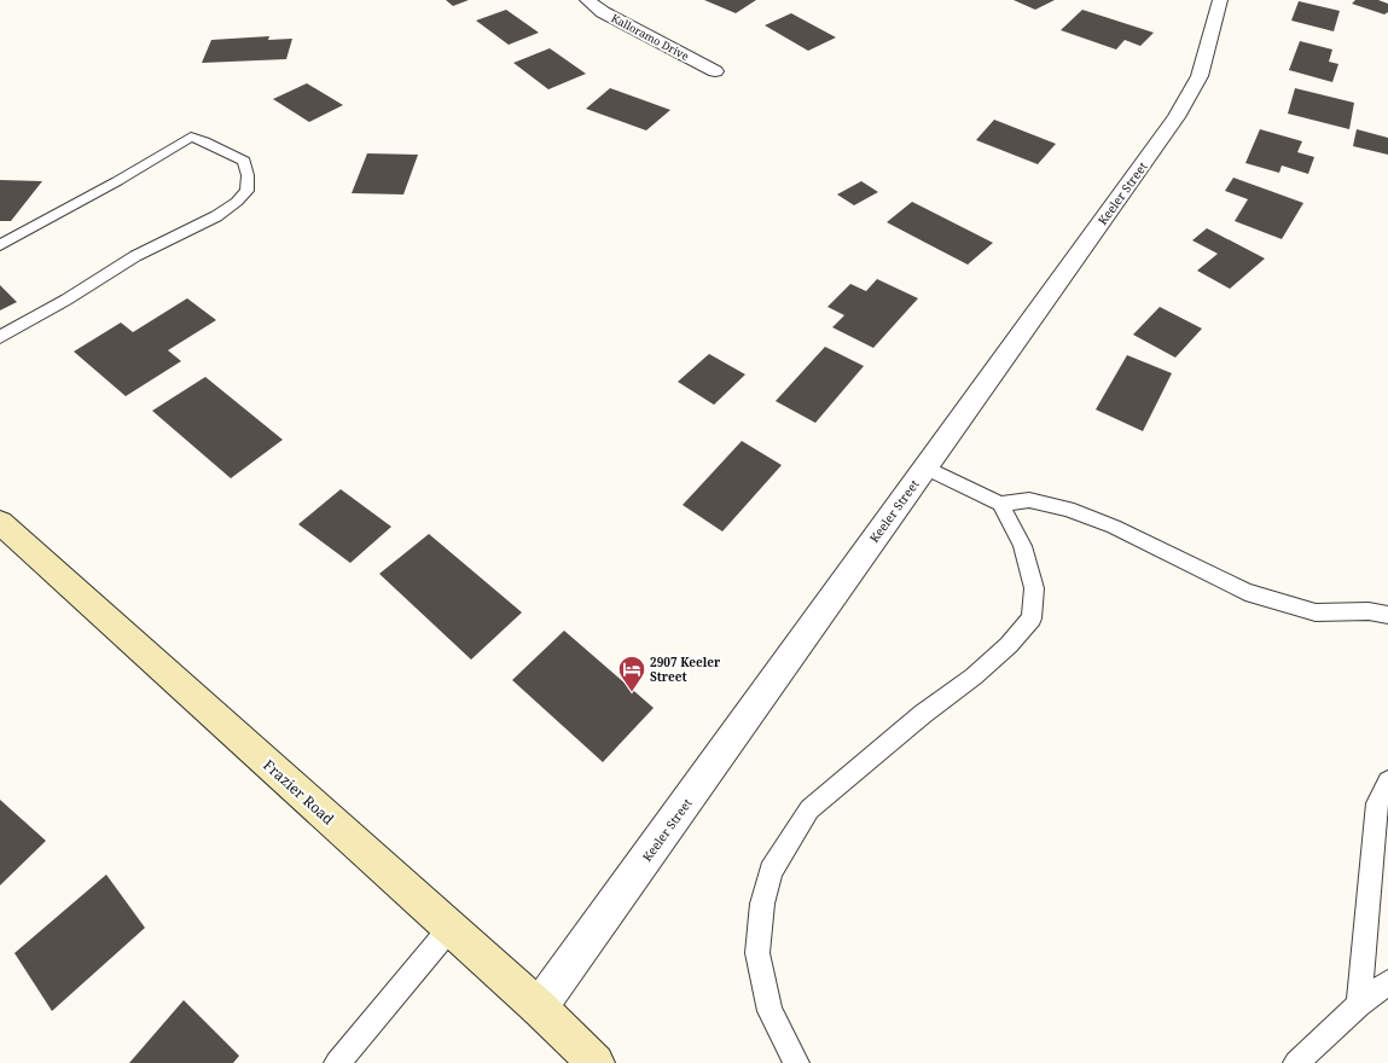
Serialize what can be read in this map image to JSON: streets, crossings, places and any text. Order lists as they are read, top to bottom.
{
  "streets": {
    "street": ["Kalloramo Drive", "Keeler Street", "Frazier Road"]
  },
  "crossings": [
    ["Keeler Street", "Frazier Road"]
  ],
  "places": {
    "hotel": ["2907 Keeler Street"]
  }
}
